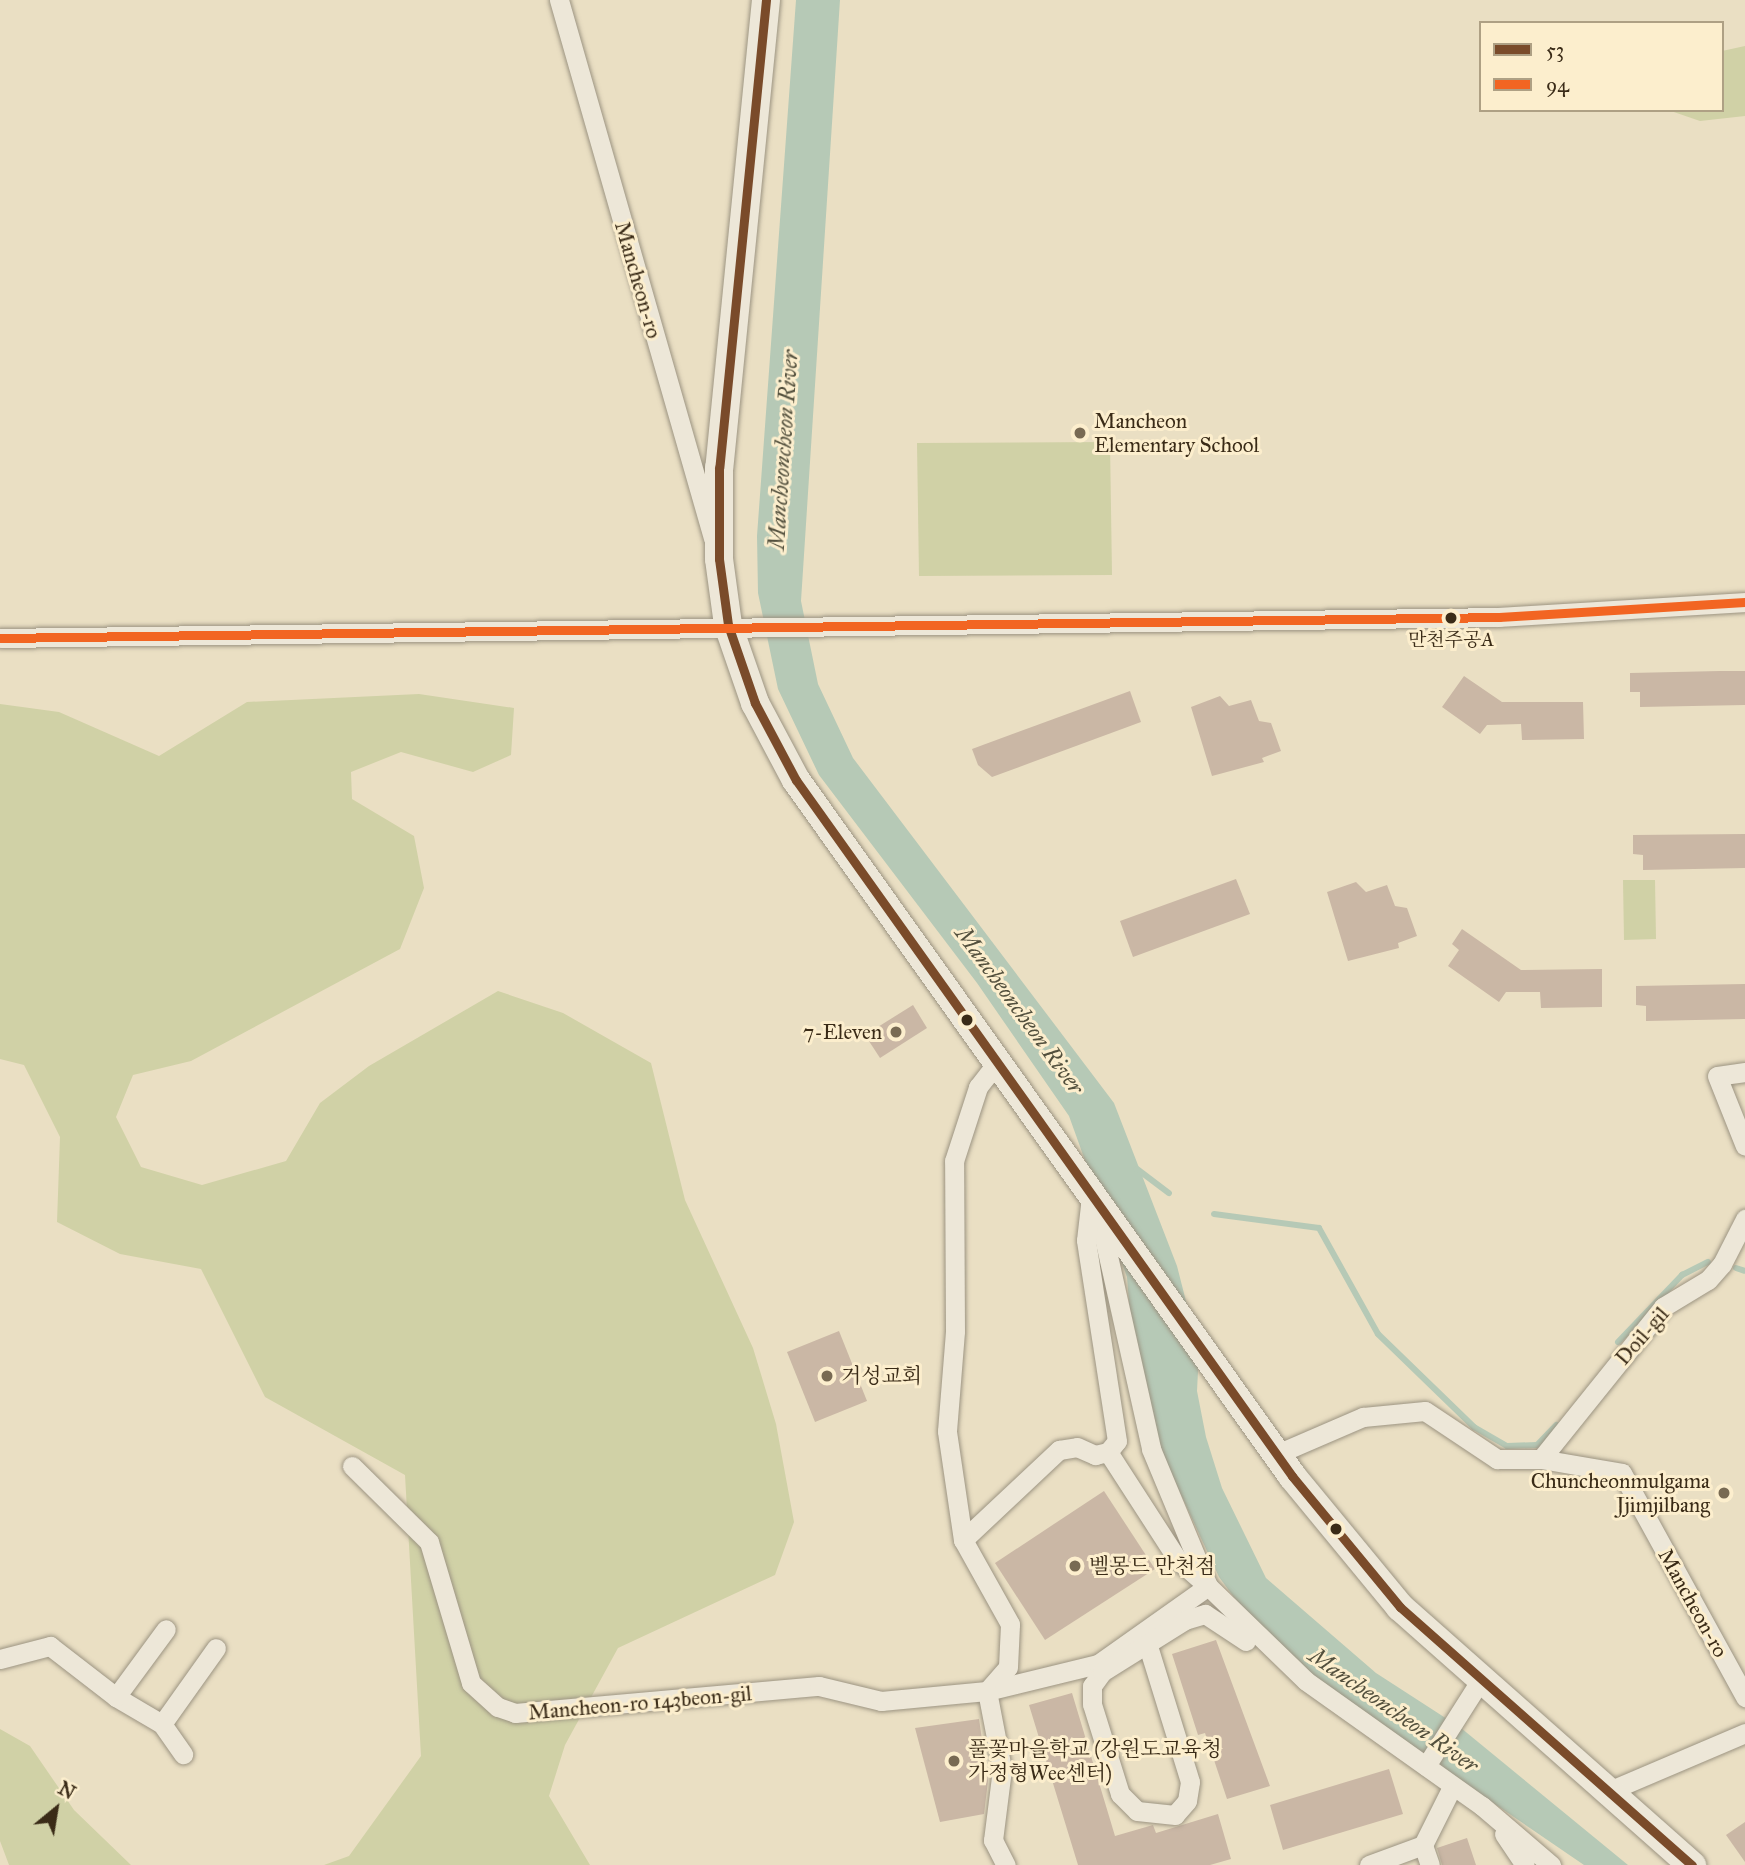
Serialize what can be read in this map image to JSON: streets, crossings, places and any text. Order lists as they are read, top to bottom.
{
  "streets": {
    "street": ["Mancheon-ro", "Doil-gil", "Mancheon-ro 143beon-gil"]
  },
  "crossings": [
    ["Mancheon-ro", "Doil-gil"]
  ],
  "water": ["Mancheoncheon River"],
  "places": [
    "Mancheon Elementary School",
    "만천주공A",
    "7-Eleven",
    "거성교회",
    "Chuncheonmulgama Jjimjilbang",
    "벨몽드 만천점",
    "풀꽃마을학교 (강원도교육청 가정형Wee센터)"
  ],
  "lines": ["transit line 53", "transit line 94"],
  "legend": ["53", "94"],
  "north": "top right"
}
